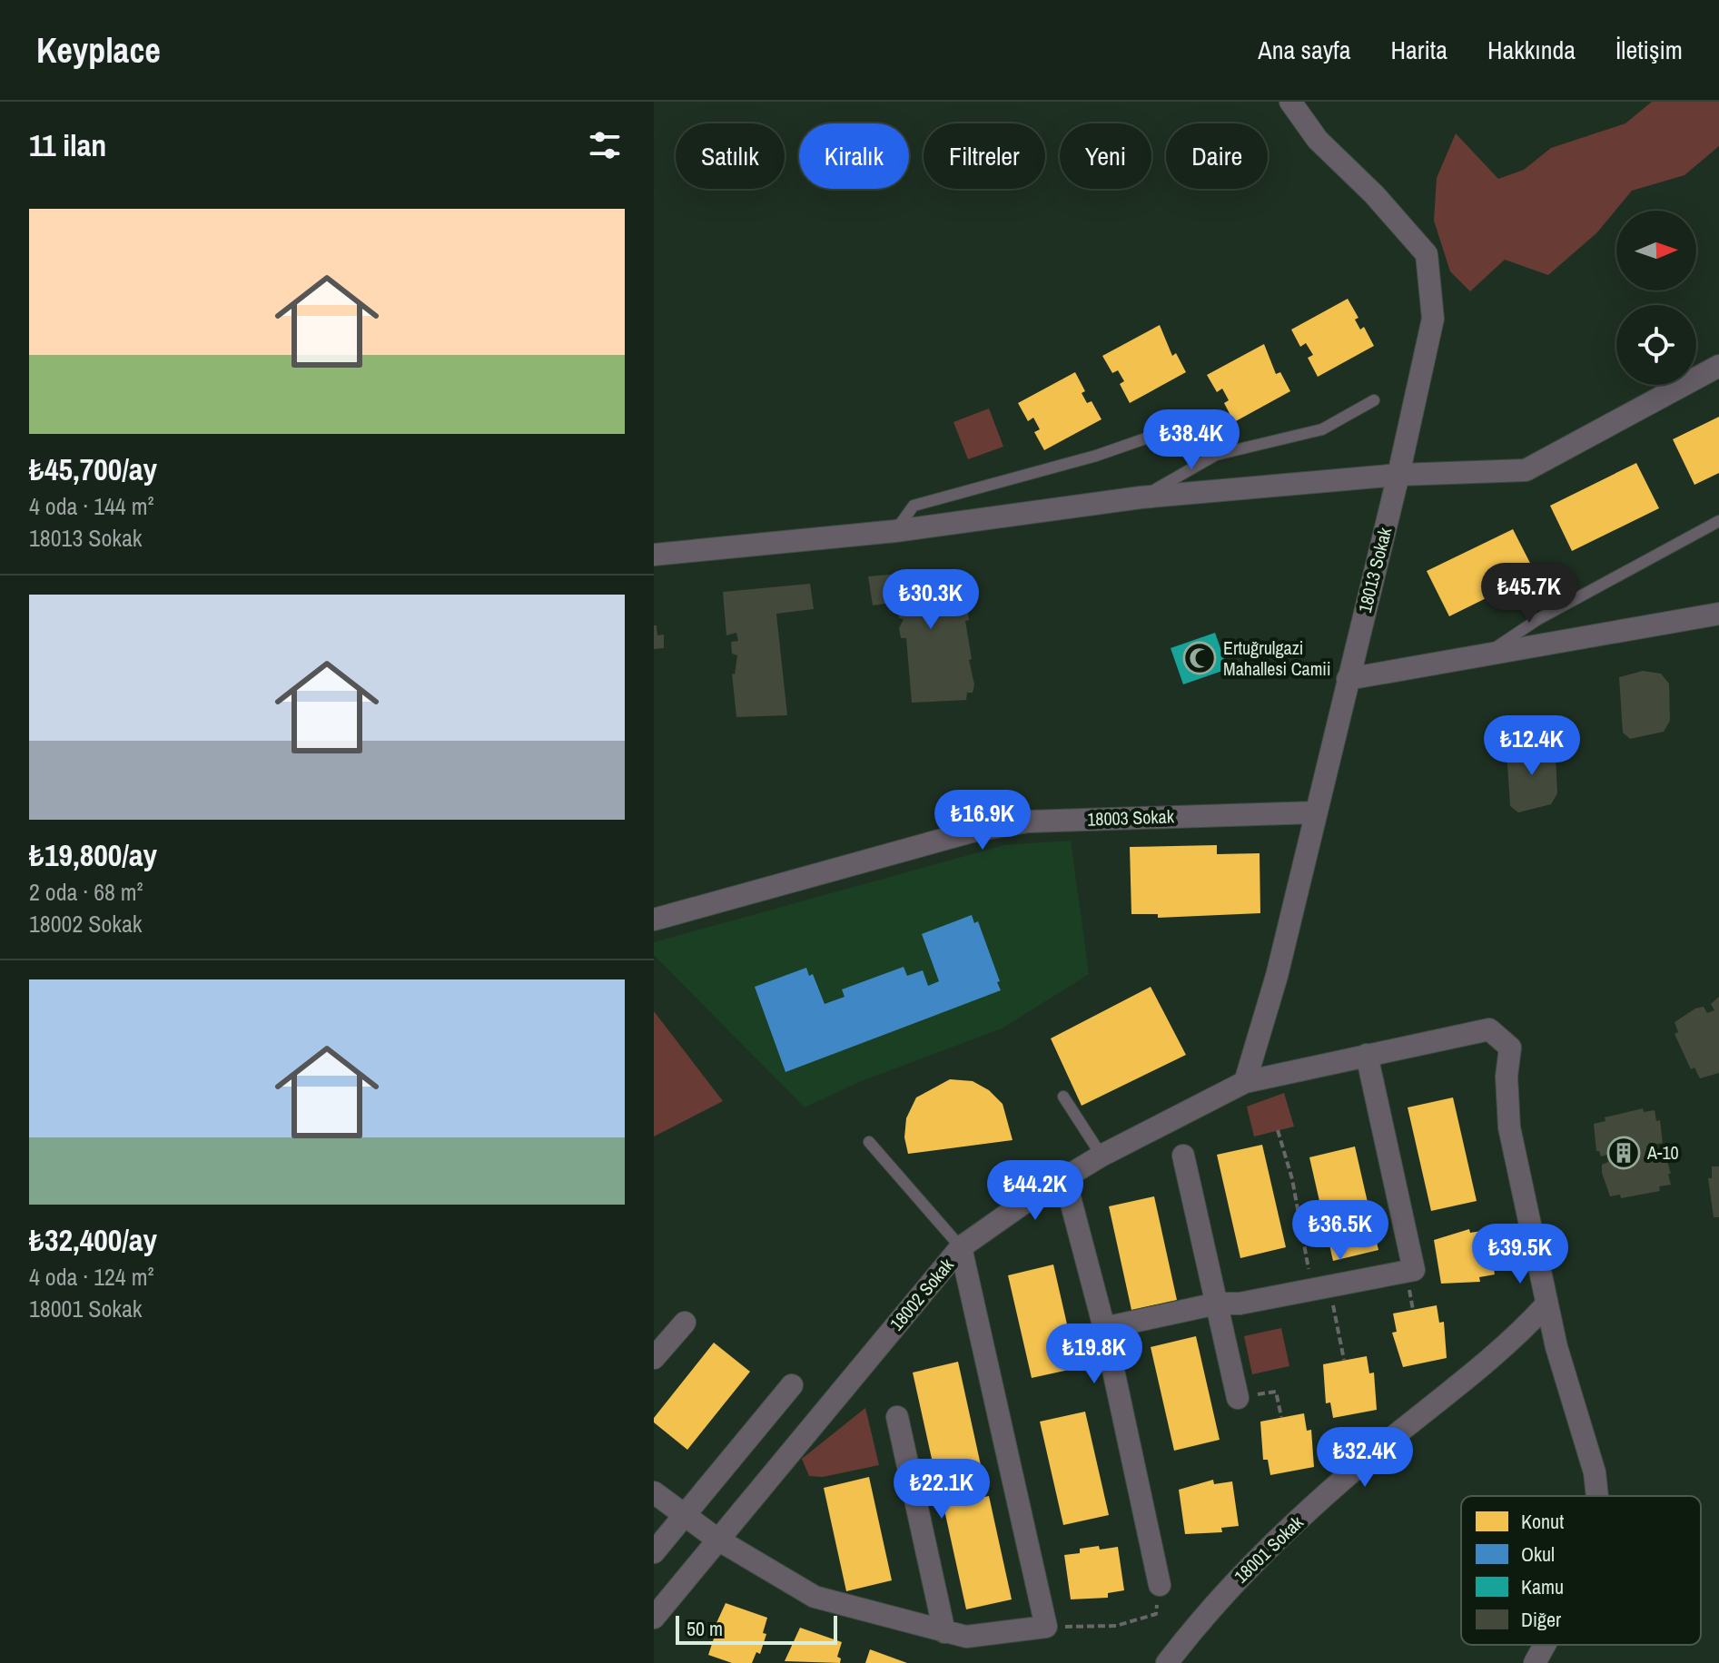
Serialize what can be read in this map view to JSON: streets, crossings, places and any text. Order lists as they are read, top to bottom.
{
  "streets": {
    "street": [
      "18013 Sokak",
      "18003 Sokak",
      "18002 Sokak",
      "18001 Sokak"
    ]
  },
  "crossings": [
    ["18013 Sokak", "18003 Sokak"],
    ["18013 Sokak", "18002 Sokak"],
    ["18002 Sokak", "18001 Sokak"]
  ],
  "places": {
    "mosque": ["Ertuğrulgazi Mahallesi Camii"],
    "building": ["A-10"]
  },
  "legend": [
    "Konut",
    "Okul",
    "Kamu",
    "Diğer"
  ],
  "scale_bar": "50 m",
  "north": "right",
  "page": {
    "header": "Keyplace",
    "nav": [
      "Ana sayfa",
      "Harita",
      "Hakkında",
      "İletişim"
    ],
    "heading": "11 ilan",
    "chip": [
      "Satılık",
      "Kiralık",
      "Filtreler",
      "Yeni",
      "Daire"
    ],
    "list": [
      {
        "name": "₺45,700/ay",
        "note": "4 oda · 144 m² · 18013 Sokak"
      },
      {
        "name": "₺19,800/ay",
        "note": "2 oda · 68 m² · 18002 Sokak"
      },
      {
        "name": "₺32,400/ay",
        "note": "4 oda · 124 m² · 18001 Sokak"
      }
    ],
    "price": [
      "₺38.4K",
      "₺45.7K",
      "₺30.3K",
      "₺12.4K",
      "₺16.9K",
      "₺44.2K",
      "₺36.5K",
      "₺39.5K",
      "₺19.8K",
      "₺32.4K",
      "₺22.1K"
    ],
    "scale": "50 m"
  }
}
